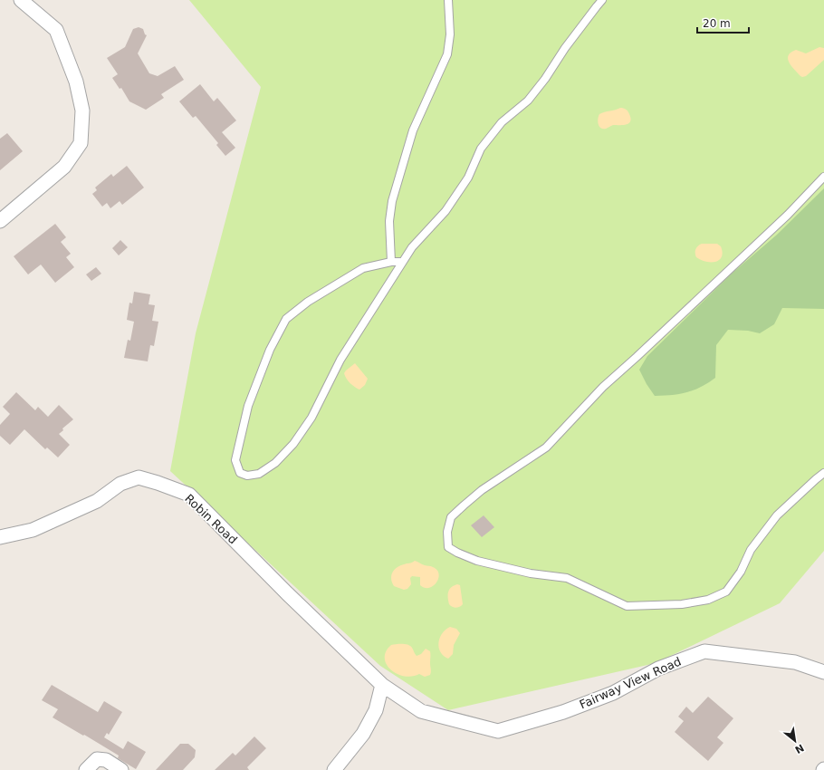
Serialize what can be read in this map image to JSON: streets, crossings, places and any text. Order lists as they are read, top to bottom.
{
  "streets": {
    "street": ["Robin Road", "Fairway View Road"]
  },
  "crossings": [
    ["Robin Road", "Fairway View Road"]
  ],
  "scale_bar": "20 m",
  "north": "bottom right"
}
